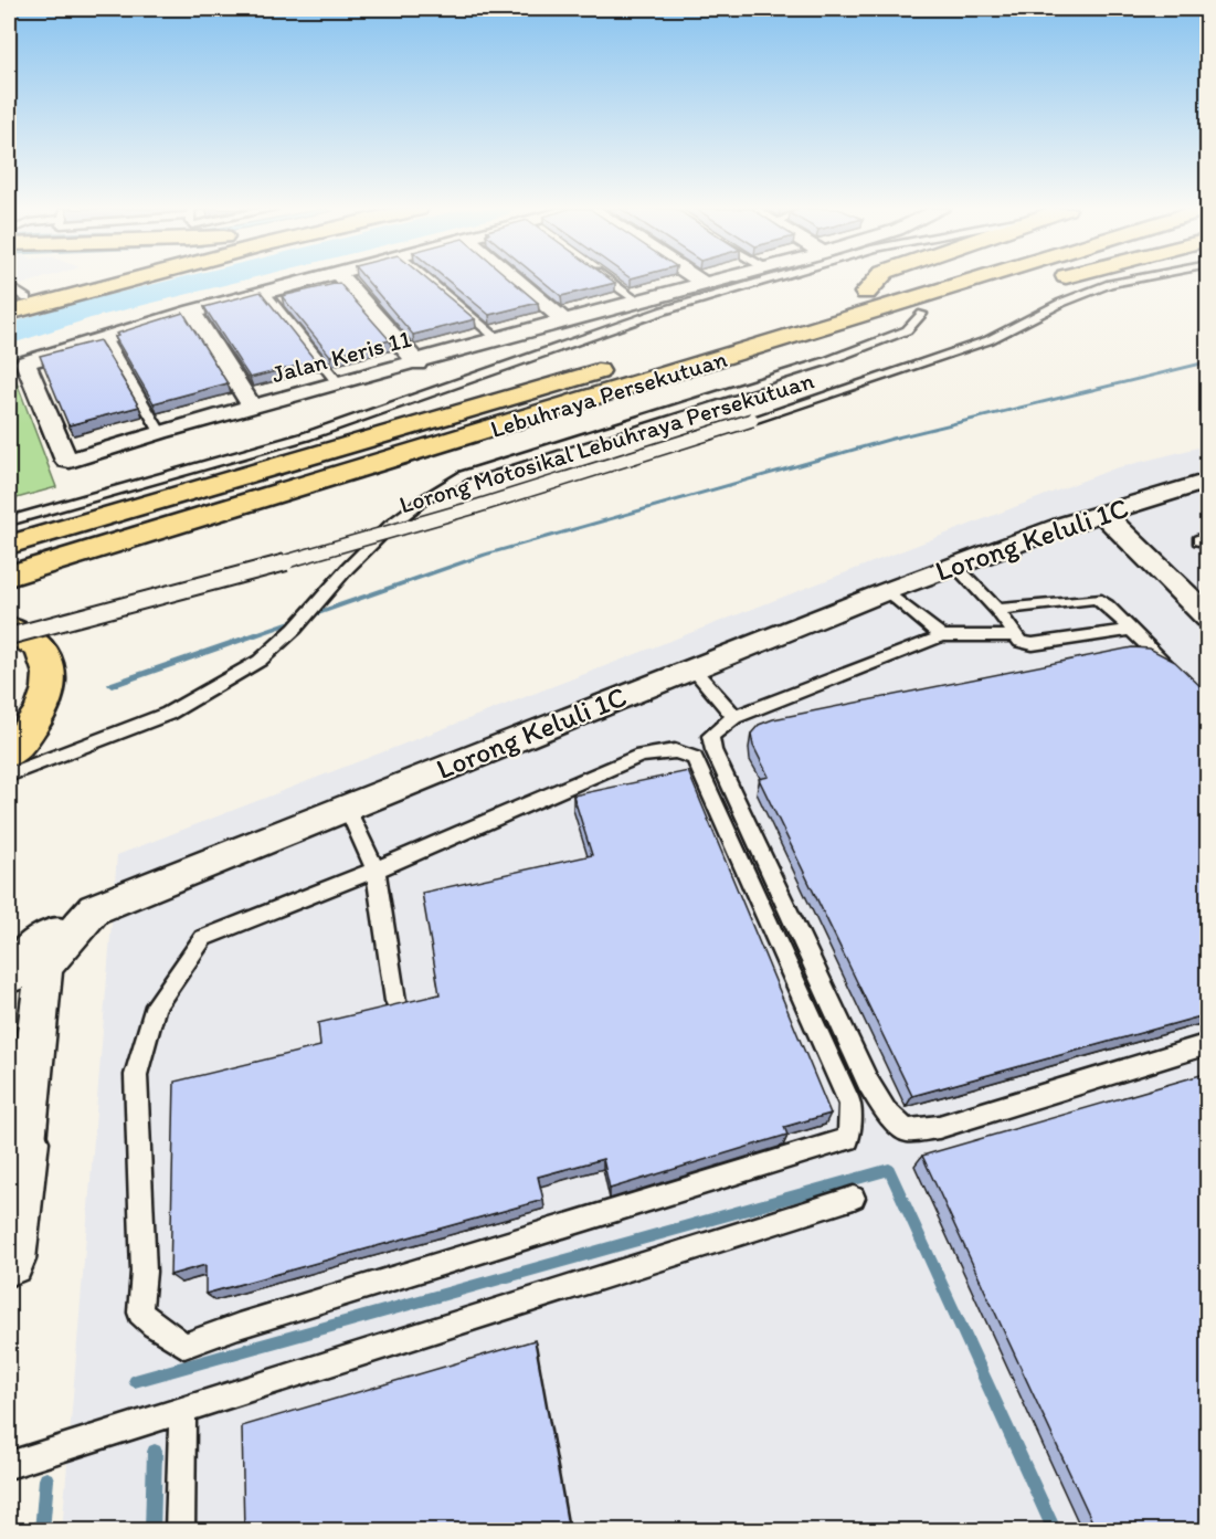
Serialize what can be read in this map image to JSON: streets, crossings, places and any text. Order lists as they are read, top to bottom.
{
  "streets": {
    "main road": ["Lebuhraya Persekutuan"],
    "street": ["Jalan Keris 11", "Lorong Keluli 1C"],
    "lane": ["Lorong Motosikal Lebuhraya Persekutuan"]
  }
}
